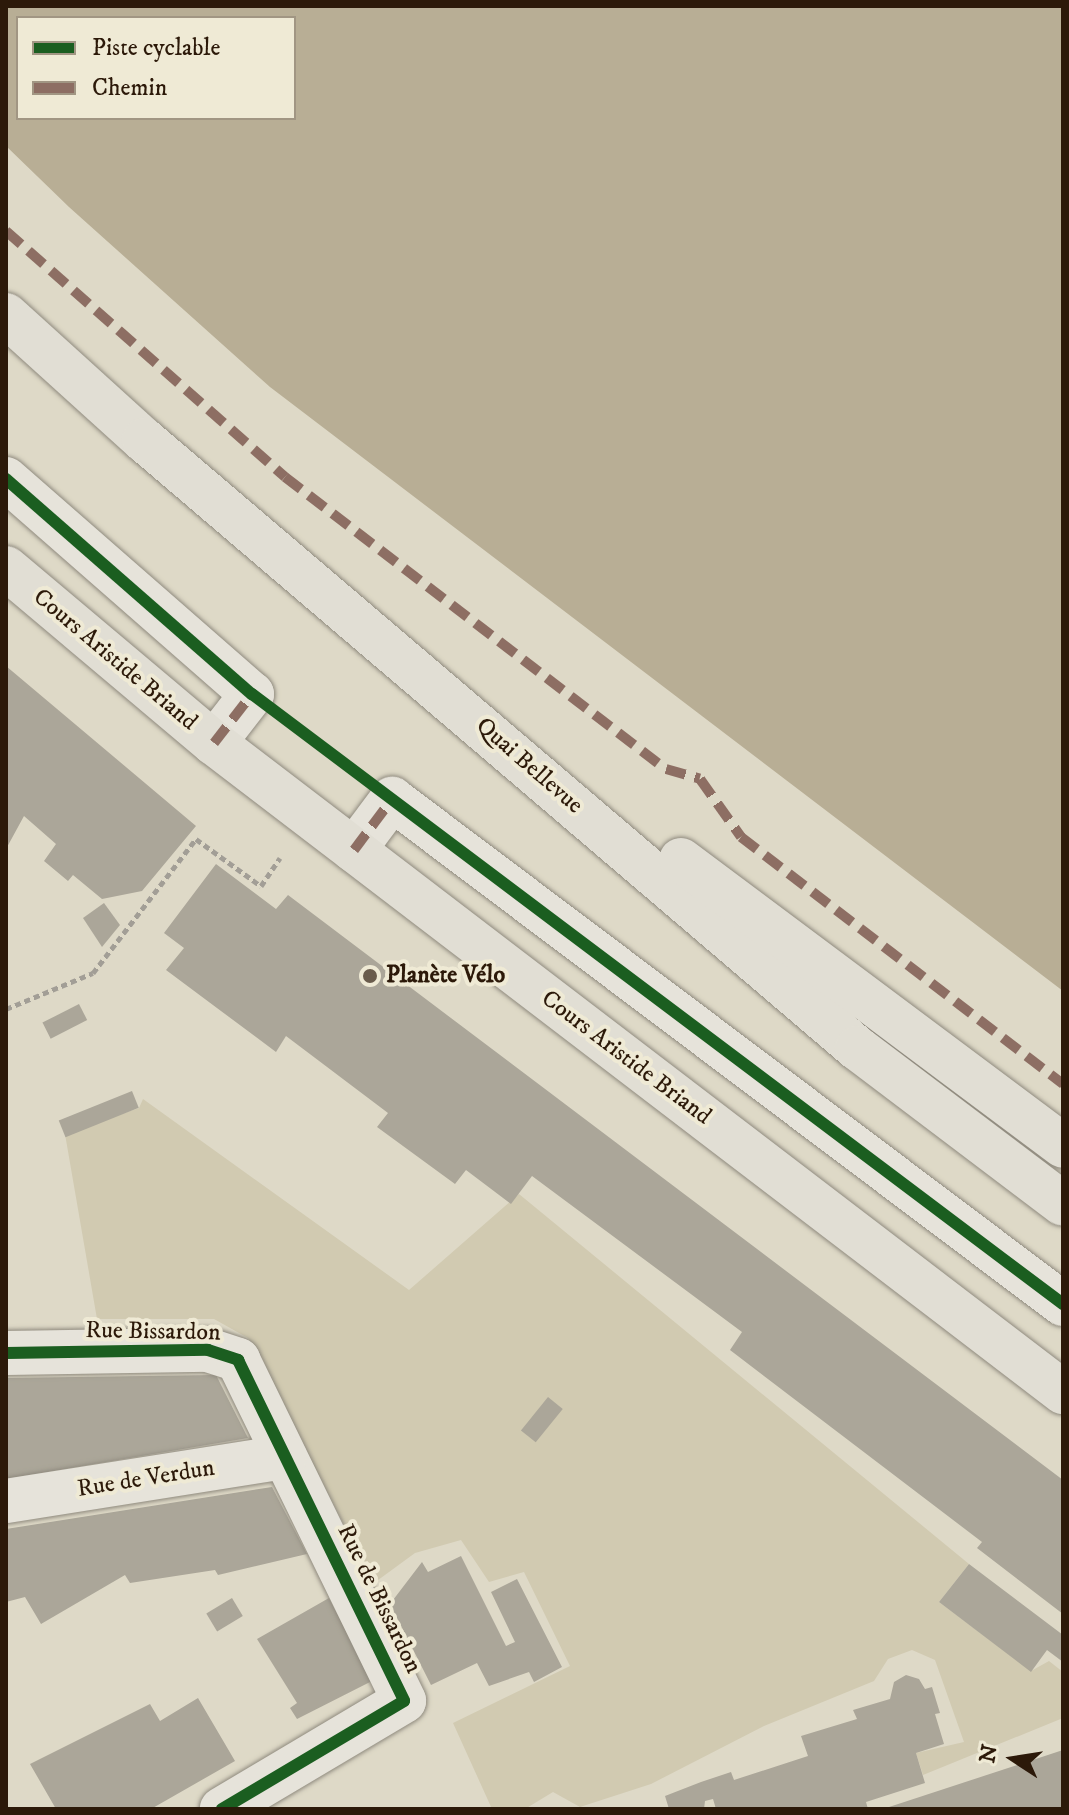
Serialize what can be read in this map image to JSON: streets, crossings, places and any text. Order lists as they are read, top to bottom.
{
  "streets": {
    "main road": ["Cours Aristide Briand", "Quai Bellevue"],
    "street": ["Rue Bissardon", "Rue de Verdun", "Rue de Bissardon"]
  },
  "crossings": [
    ["Rue Bissardon", "Rue de Verdun"],
    ["Rue Bissardon", "Rue de Bissardon"],
    ["Rue de Verdun", "Rue de Bissardon"]
  ],
  "places": ["Planète Vélo"],
  "legend": ["Piste cyclable", "Chemin"],
  "north": "left"
}
